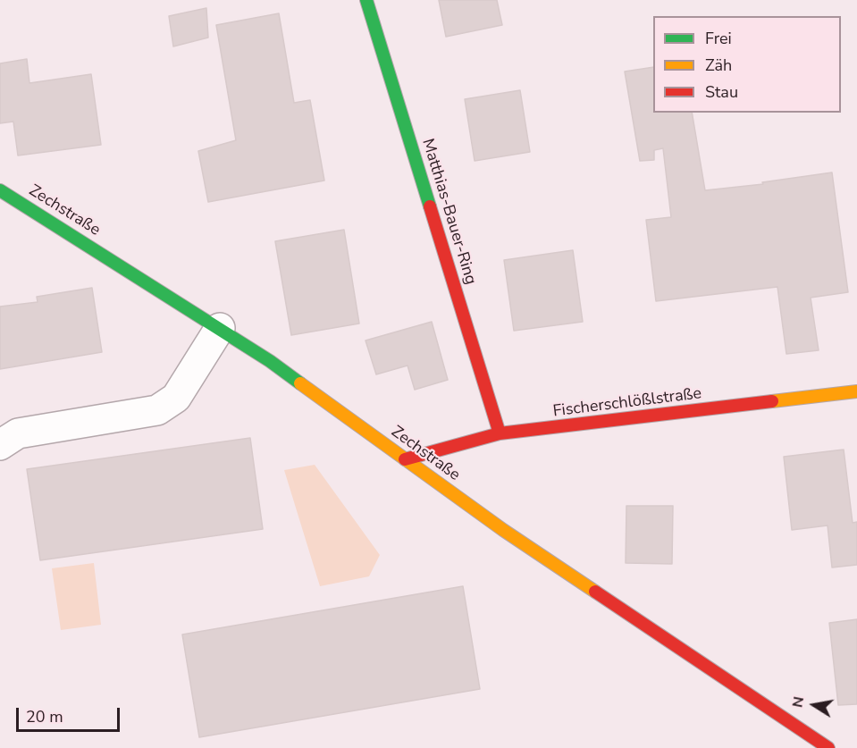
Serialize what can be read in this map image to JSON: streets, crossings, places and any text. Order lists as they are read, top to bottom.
{
  "streets": {
    "street": ["Zechstraße", "Matthias-Bauer-Ring", "Fischerschlößlstraße"]
  },
  "crossings": [
    ["Zechstraße", "Fischerschlößlstraße"],
    ["Matthias-Bauer-Ring", "Fischerschlößlstraße"]
  ],
  "legend": ["Frei", "Zäh", "Stau"],
  "scale_bar": "20 m",
  "north": "left"
}
